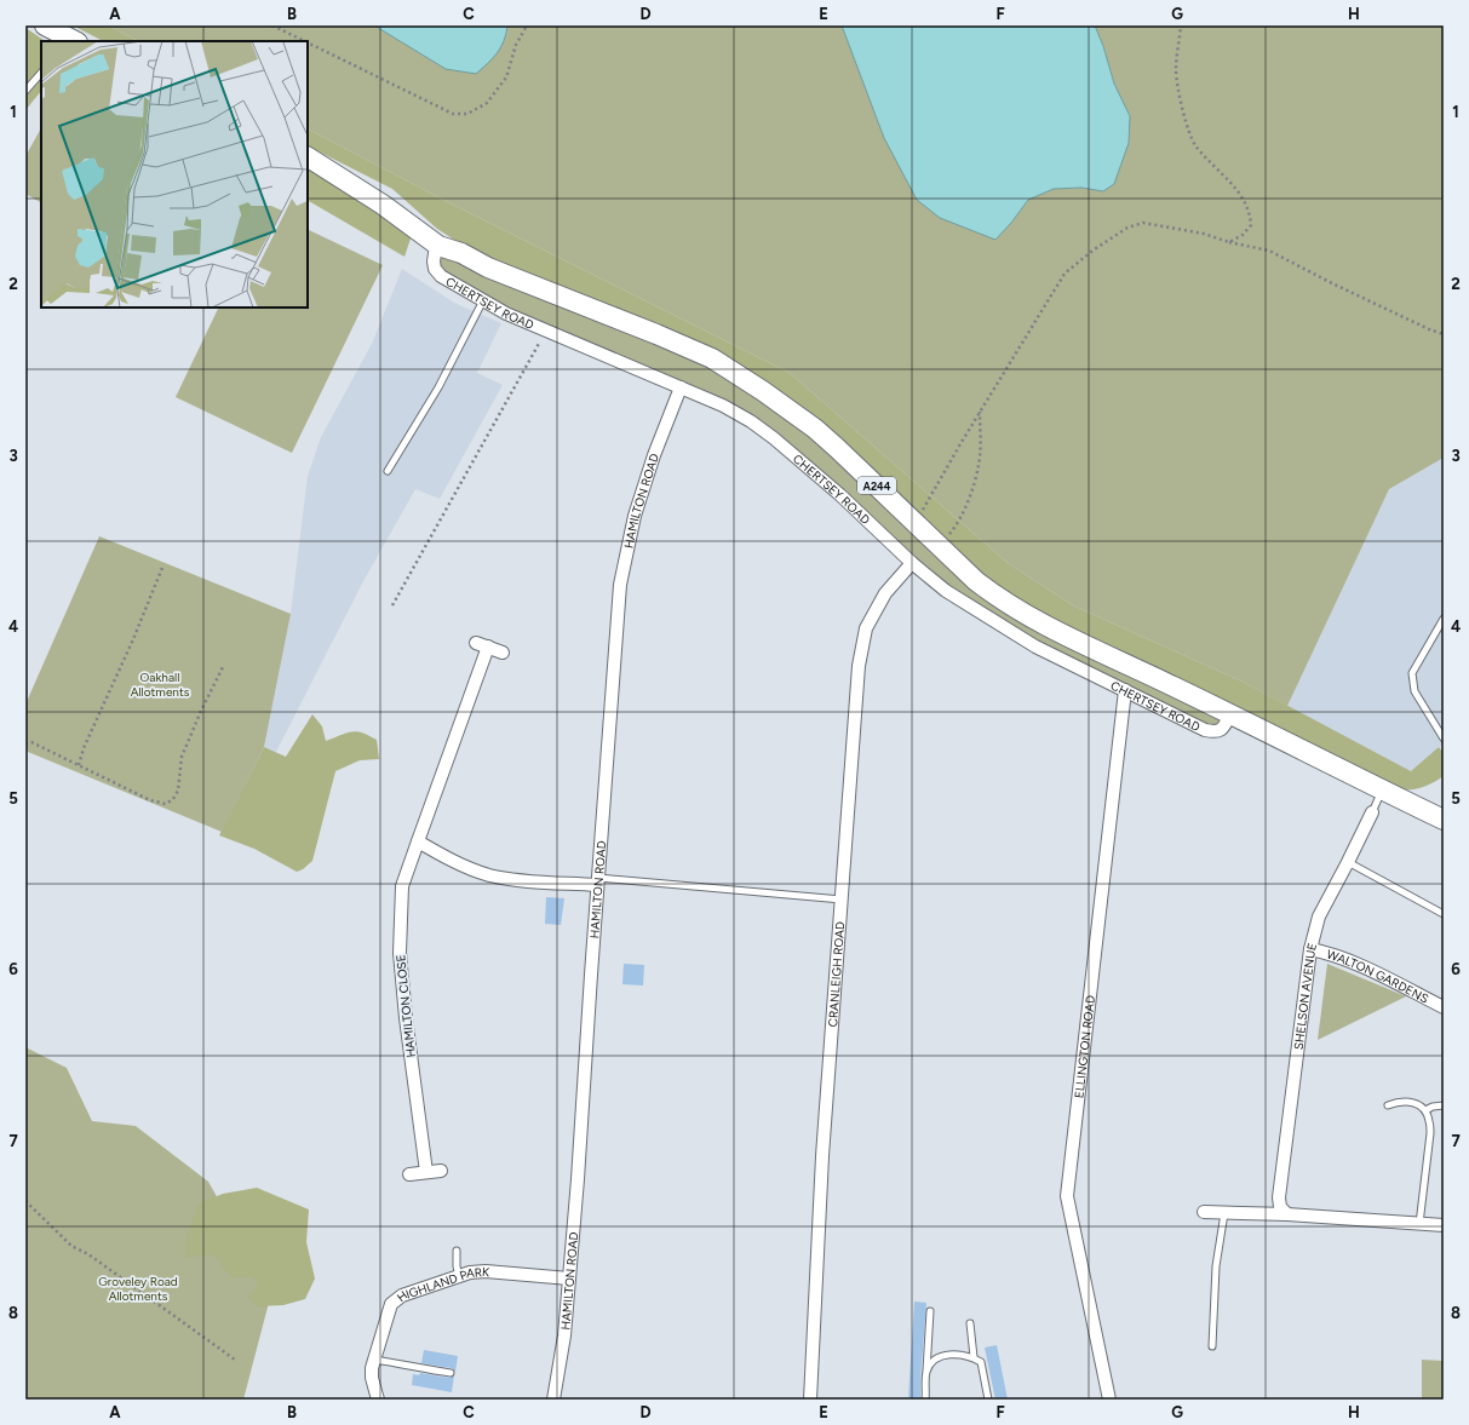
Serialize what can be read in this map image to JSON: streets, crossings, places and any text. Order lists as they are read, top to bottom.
{
  "streets": {
    "main road": ["CHERTSEY ROAD", "A244"],
    "street": [
      "HAMILTON ROAD",
      "CRANLEIGH ROAD",
      "WALTON GARDENS",
      "SHELSON AVENUE",
      "HAMILTON CLOSE",
      "ELLINGTON ROAD",
      "HIGHLAND PARK"
    ]
  },
  "crossings": [
    ["CHERTSEY ROAD", "HAMILTON ROAD"],
    ["CHERTSEY ROAD", "CRANLEIGH ROAD"],
    ["CHERTSEY ROAD", "SHELSON AVENUE"],
    ["CHERTSEY ROAD", "ELLINGTON ROAD"],
    ["HAMILTON ROAD", "HIGHLAND PARK"],
    ["WALTON GARDENS", "SHELSON AVENUE"]
  ],
  "parks": ["Oakhall Allotments", "Groveley Road Allotments"],
  "grid": {
    "columns": [
      "A",
      "B",
      "C",
      "D",
      "E",
      "F",
      "G",
      "H"
    ],
    "rows": [
      "1",
      "2",
      "3",
      "4",
      "5",
      "6",
      "7",
      "8"
    ]
  }
}
